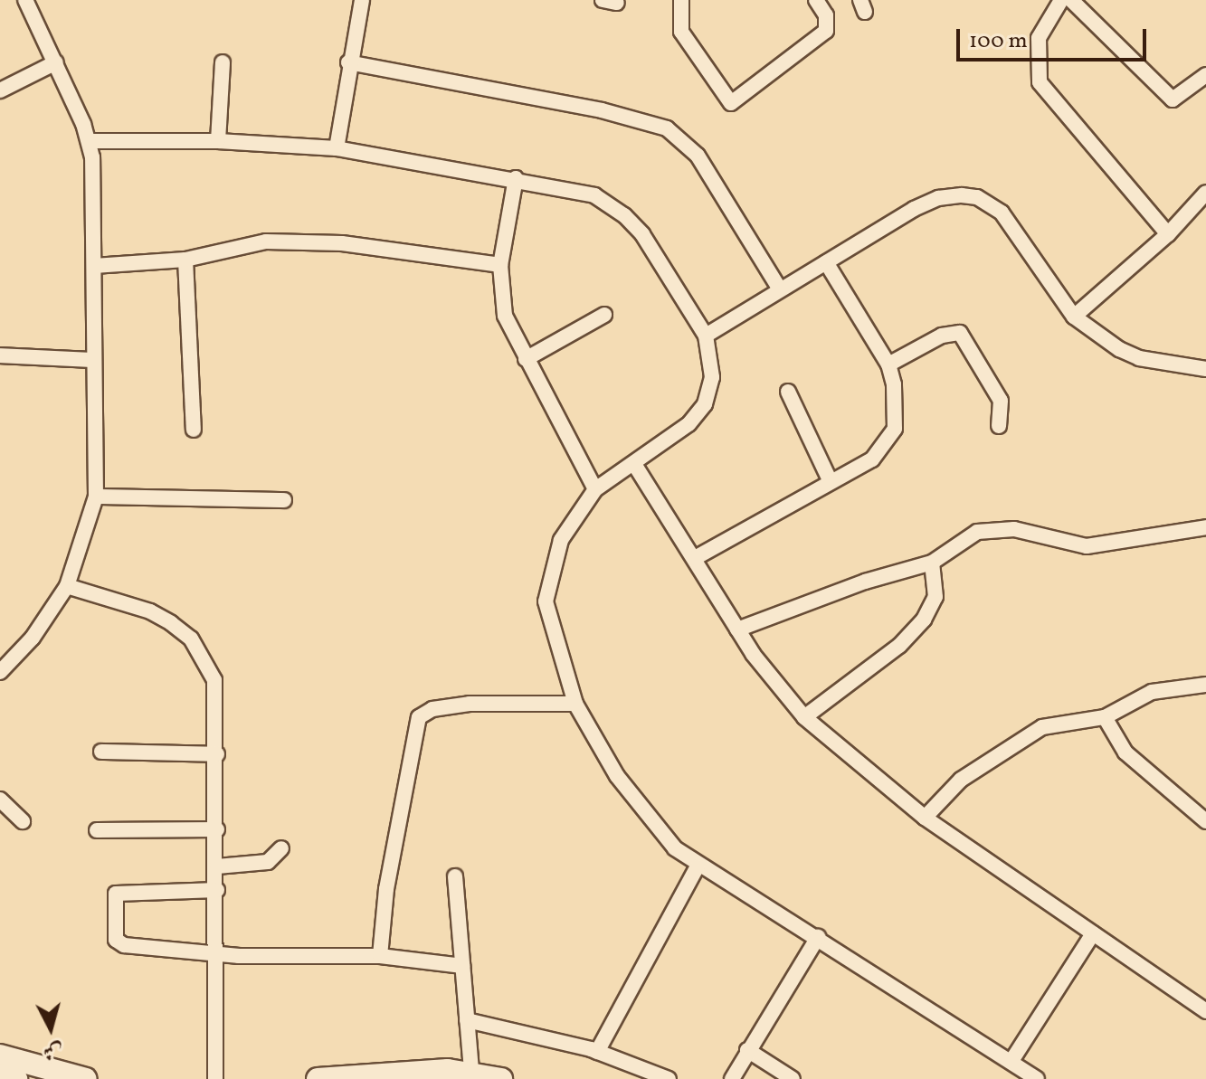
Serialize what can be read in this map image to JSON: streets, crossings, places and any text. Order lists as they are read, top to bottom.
{
  "scale_bar": "100 m",
  "north": "bottom"
}
